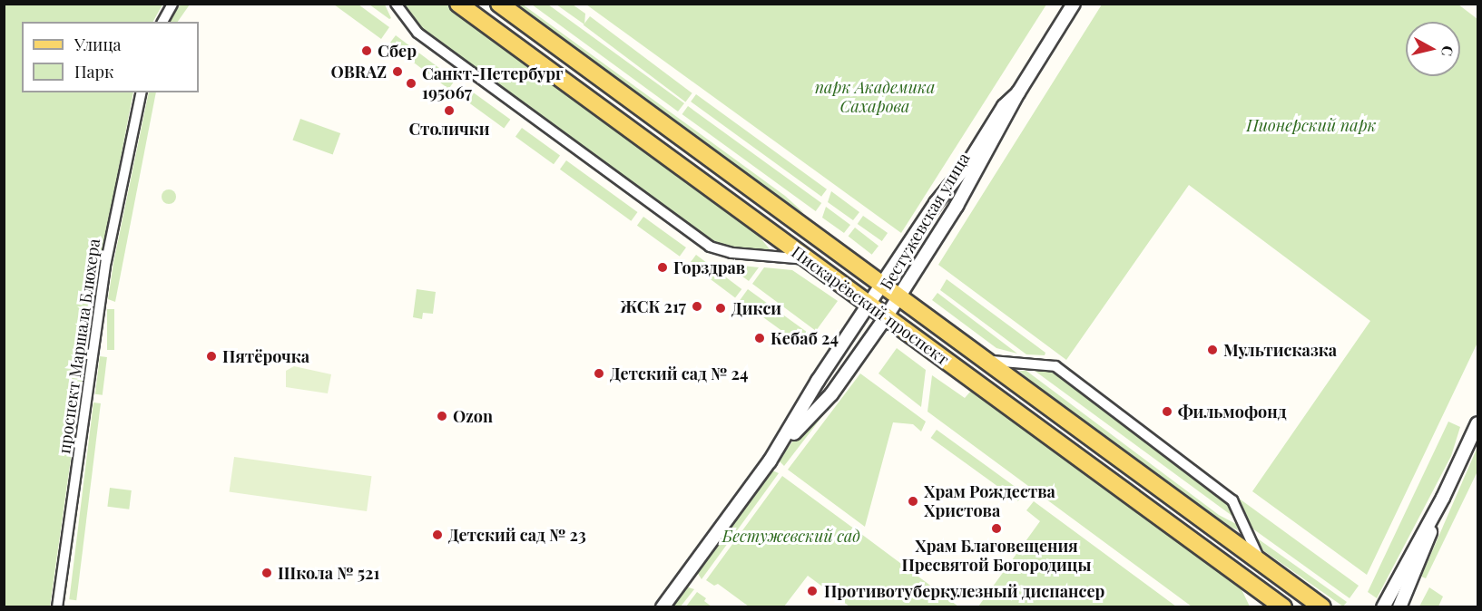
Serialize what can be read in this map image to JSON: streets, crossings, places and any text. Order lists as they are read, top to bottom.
{
  "streets": {
    "main road": ["Пискарёвский проспект"],
    "street": ["Бестужевская улица", "проспект Маршала Блюхера"]
  },
  "crossings": [
    ["Бестужевская улица", "Пискарёвский проспект"]
  ],
  "parks": ["парк Академика Сахарова", "Пионерский парк", "Бестужевский сад"],
  "places": [
    "Сбер",
    "OBRAZ",
    "Санкт-Петербург 195067",
    "Столички",
    "Горздрав",
    "ЖСК 217",
    "Дикси",
    "Кебаб 24",
    "Мультисказка",
    "Пятёрочка",
    "Детский сад № 24",
    "Фильмофонд",
    "Ozon",
    "Храм Рождества Христова",
    "Храм Благовещения Пресвятой Богородицы",
    "Детский сад № 23",
    "Школа № 521",
    "Противотуберкулезный диспансер"
  ],
  "legend": ["Улица", "Парк"],
  "north": "right"
}
